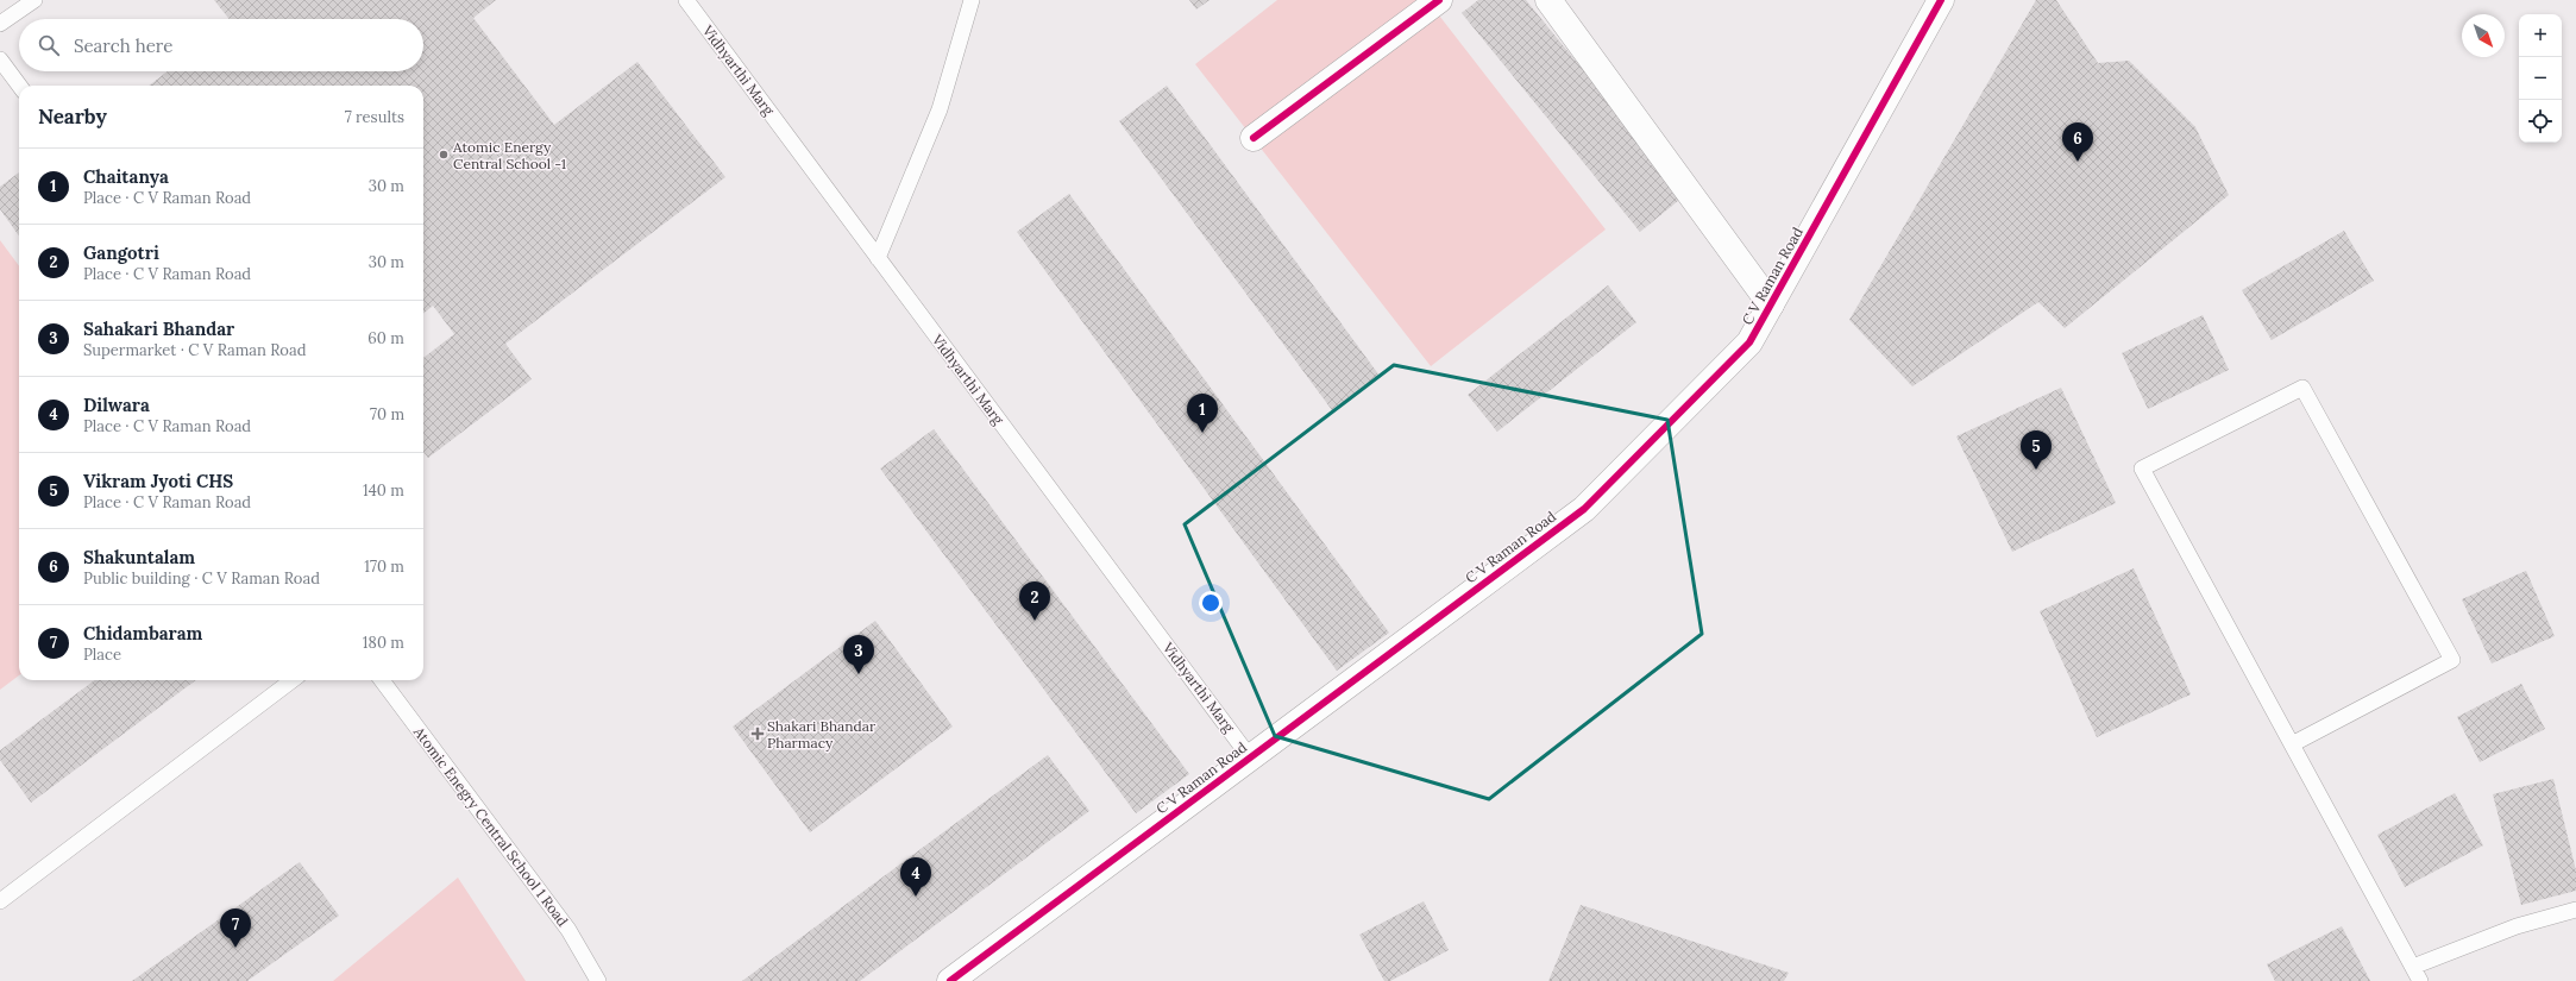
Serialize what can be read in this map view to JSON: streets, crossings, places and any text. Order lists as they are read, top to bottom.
{
  "streets": {
    "street": ["C V Raman Road"],
    "lane": ["Vidhyarthi Marg", "Atomic Enegry Central School 1 Road"]
  },
  "crossings": [
    ["Vidhyarthi Marg", "C V Raman Road"]
  ],
  "places": {
    "other": ["Atomic Energy Central School -1"],
    "health": ["Shakari Bhandar Pharmacy"]
  },
  "north": "bottom right",
  "page": {
    "map_buttons": ["+", "−"],
    "search": "Search here",
    "heading": ["Nearby", "7 results"],
    "pins": [
      "6",
      "1",
      "5",
      "2",
      "3",
      "4",
      "7"
    ],
    "list": [
      {
        "mark": "1",
        "name": "Chaitanya",
        "note": "Place · C V Raman Road",
        "value": "30 m"
      },
      {
        "mark": "2",
        "name": "Gangotri",
        "note": "Place · C V Raman Road",
        "value": "30 m"
      },
      {
        "mark": "3",
        "name": "Sahakari Bhandar",
        "note": "Supermarket · C V Raman Road",
        "value": "60 m"
      },
      {
        "mark": "4",
        "name": "Dilwara",
        "note": "Place · C V Raman Road",
        "value": "70 m"
      },
      {
        "mark": "5",
        "name": "Vikram Jyoti CHS",
        "note": "Place · C V Raman Road",
        "value": "140 m"
      },
      {
        "mark": "6",
        "name": "Shakuntalam",
        "note": "Public building · C V Raman Road",
        "value": "170 m"
      },
      {
        "mark": "7",
        "name": "Chidambaram",
        "note": "Place",
        "value": "180 m"
      }
    ]
  }
}
